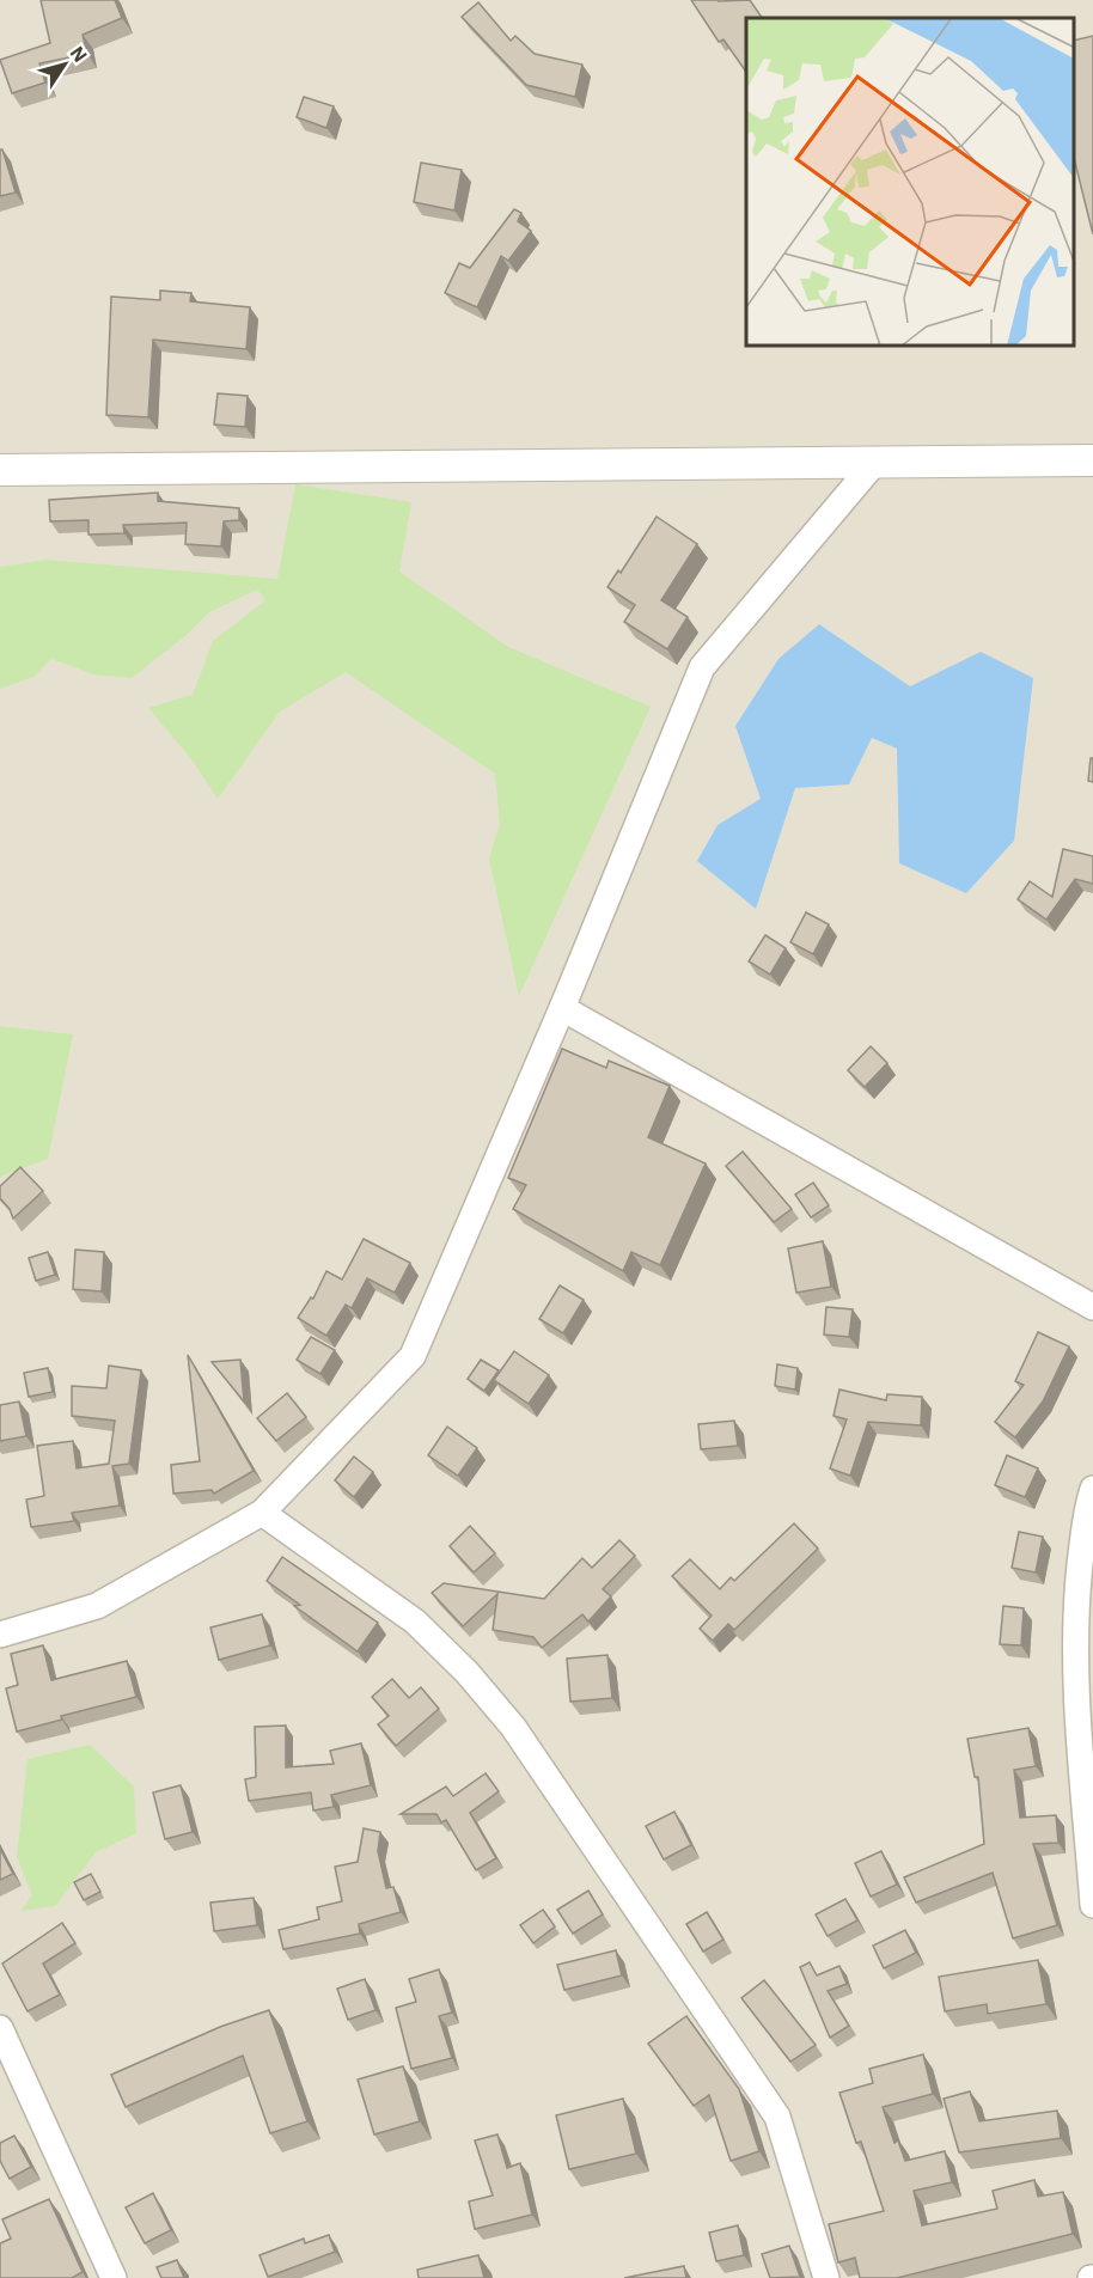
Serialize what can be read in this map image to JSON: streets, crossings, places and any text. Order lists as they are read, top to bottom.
{
  "north": "top right"
}
